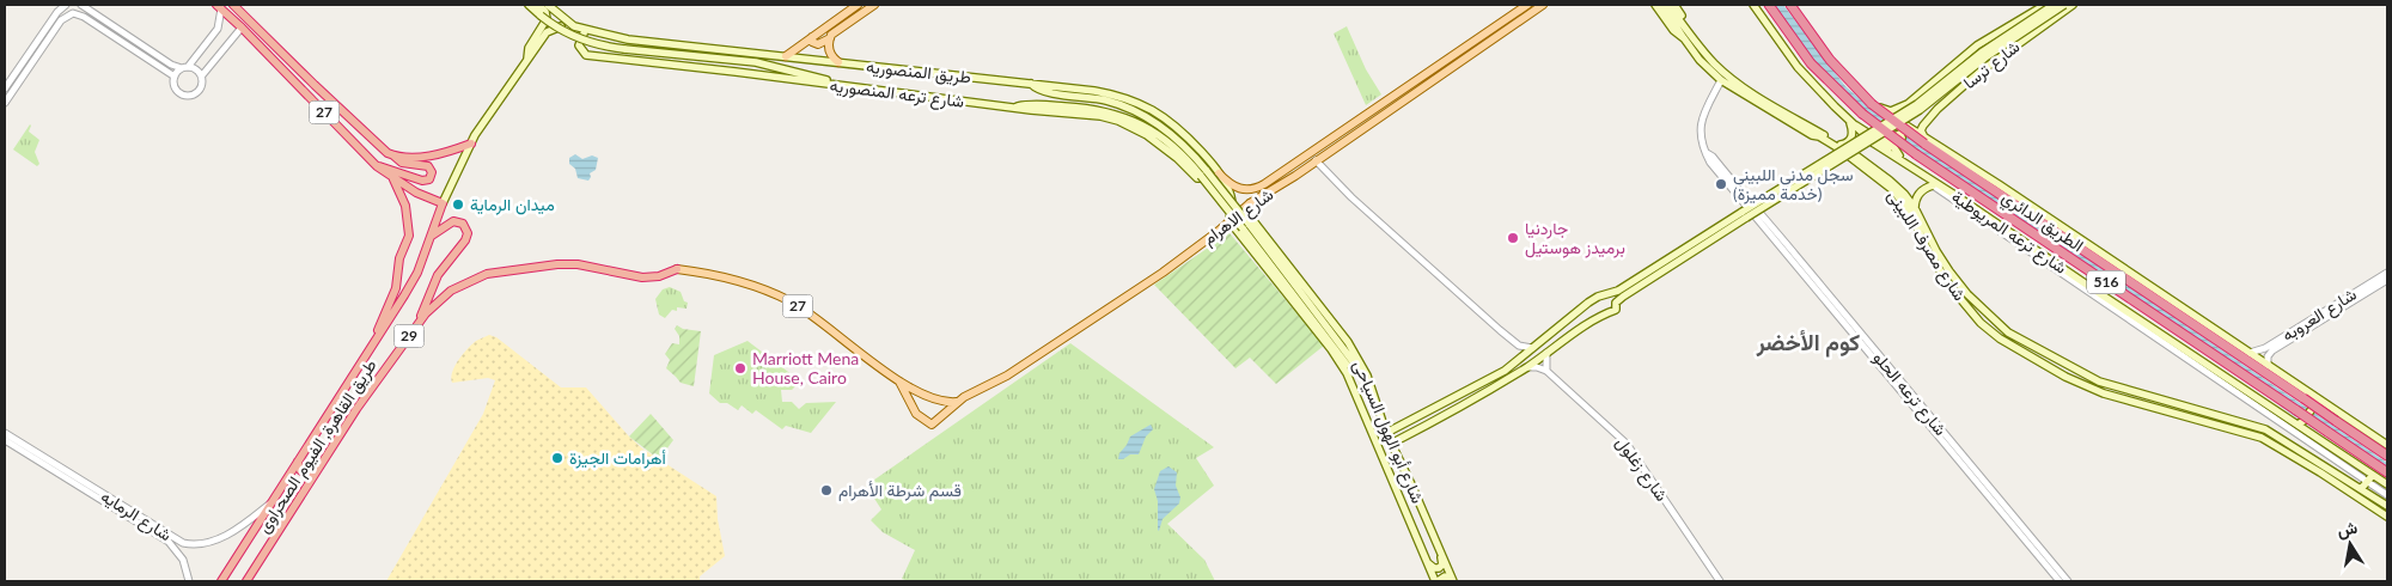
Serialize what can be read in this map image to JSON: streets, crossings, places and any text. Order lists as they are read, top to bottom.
{
  "streets": {
    "highway": [
      "27",
      "الطريق الدائري",
      "516",
      "29",
      "طريق القاهرة, الفيوم الصحراوى"
    ],
    "main road": [
      "شارع ترسا",
      "طريق المنصوريه",
      "شارع ترعه المنصوريه",
      "شارع الاهرام",
      "شارع ترعه المريوطية",
      "شارع مصرف اللبينى",
      "شارع أبو الهول السياحى"
    ],
    "street": [
      "شارع العروبه",
      "شارع ترعه الحلو",
      "شارع زغلول",
      "شارع الرمايه"
    ]
  },
  "crossings": [
    ["شارع ترسا", "شارع ترعه المريوطية"],
    ["طريق المنصوريه", "شارع ترعه المنصوريه"],
    ["طريق المنصوريه", "شارع الاهرام"],
    ["طريق المنصوريه", "شارع أبو الهول السياحى"],
    ["شارع ترعه المنصوريه", "شارع الاهرام"],
    ["27", "شارع الاهرام"],
    ["27", "طريق القاهرة, الفيوم الصحراوى"],
    ["شارع الاهرام", "شارع أبو الهول السياحى"],
    ["الطريق الدائري", "شارع ترعه المريوطية"],
    ["شارع ترعه المريوطية", "شارع العروبه"],
    ["شارع مصرف اللبينى", "شارع ترعه الحلو"],
    ["طريق القاهرة, الفيوم الصحراوى", "شارع الرمايه"]
  ],
  "districts": ["كوم الأخضر"],
  "places": [
    "سجل مدني اللبيني (خدمة مميزة)",
    "ميدان الرماية",
    "جاردنيا برميدز هوستيل",
    "Marriott Mena House, Cairo",
    "أهرامات الجيزة",
    "قسم شرطة الأهرام"
  ],
  "north": "top"
}
